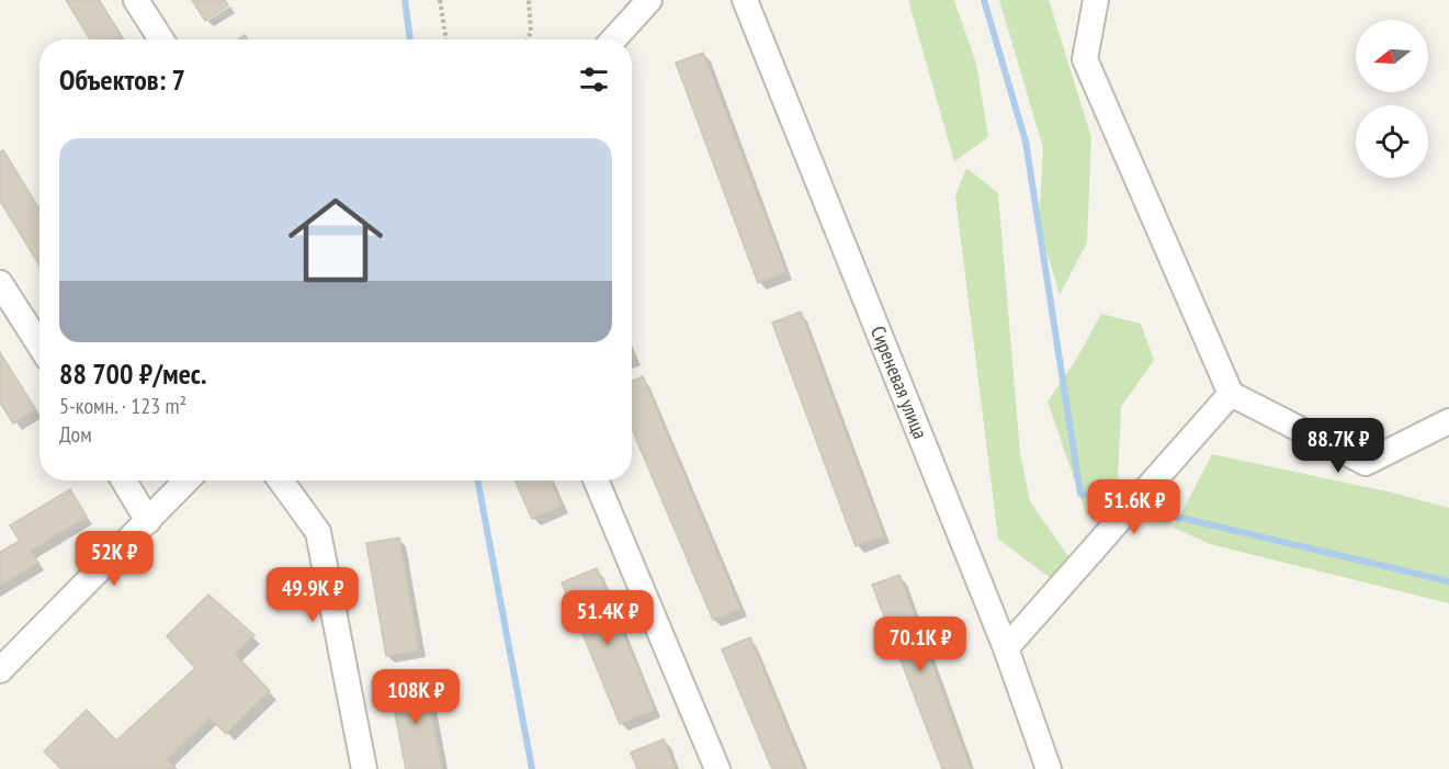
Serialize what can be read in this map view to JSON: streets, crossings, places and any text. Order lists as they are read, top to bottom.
{
  "streets": {
    "street": ["Сиреневая улица"]
  },
  "north": "left",
  "page": {
    "heading": "Объектов: 7",
    "list": [
      {
        "name": "88 700 ₽/мес.",
        "note": "5-комн. · 123 m² · Дом"
      }
    ],
    "price": [
      "88.7K ₽",
      "51.6K ₽",
      "52K ₽",
      "49.9K ₽",
      "51.4K ₽",
      "70.1K ₽",
      "108K ₽"
    ]
  }
}
